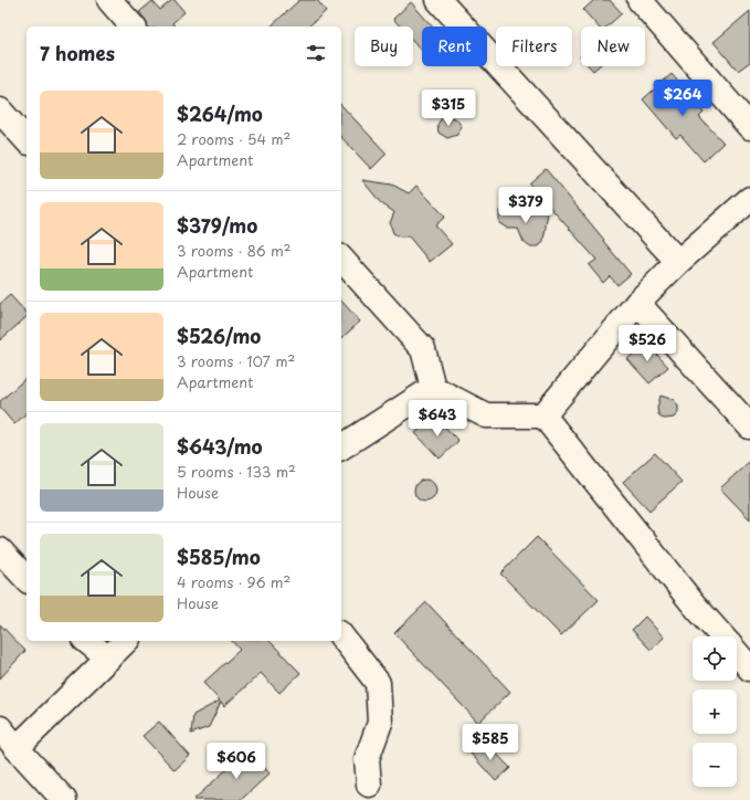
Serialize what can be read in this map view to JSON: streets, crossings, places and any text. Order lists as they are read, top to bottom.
{
  "page": {
    "chip": [
      "Buy",
      "Rent",
      "Filters",
      "New"
    ],
    "heading": "7 homes",
    "price": [
      "$264",
      "$315",
      "$379",
      "$526",
      "$643",
      "$585",
      "$606"
    ],
    "list": [
      {
        "name": "$264/mo",
        "note": "2 rooms · 54 m² · Apartment"
      },
      {
        "name": "$379/mo",
        "note": "3 rooms · 86 m² · Apartment"
      },
      {
        "name": "$526/mo",
        "note": "3 rooms · 107 m² · Apartment"
      },
      {
        "name": "$643/mo",
        "note": "5 rooms · 133 m² · House"
      },
      {
        "name": "$585/mo",
        "note": "4 rooms · 96 m² · House"
      }
    ],
    "map_buttons": ["+", "−"]
  }
}
